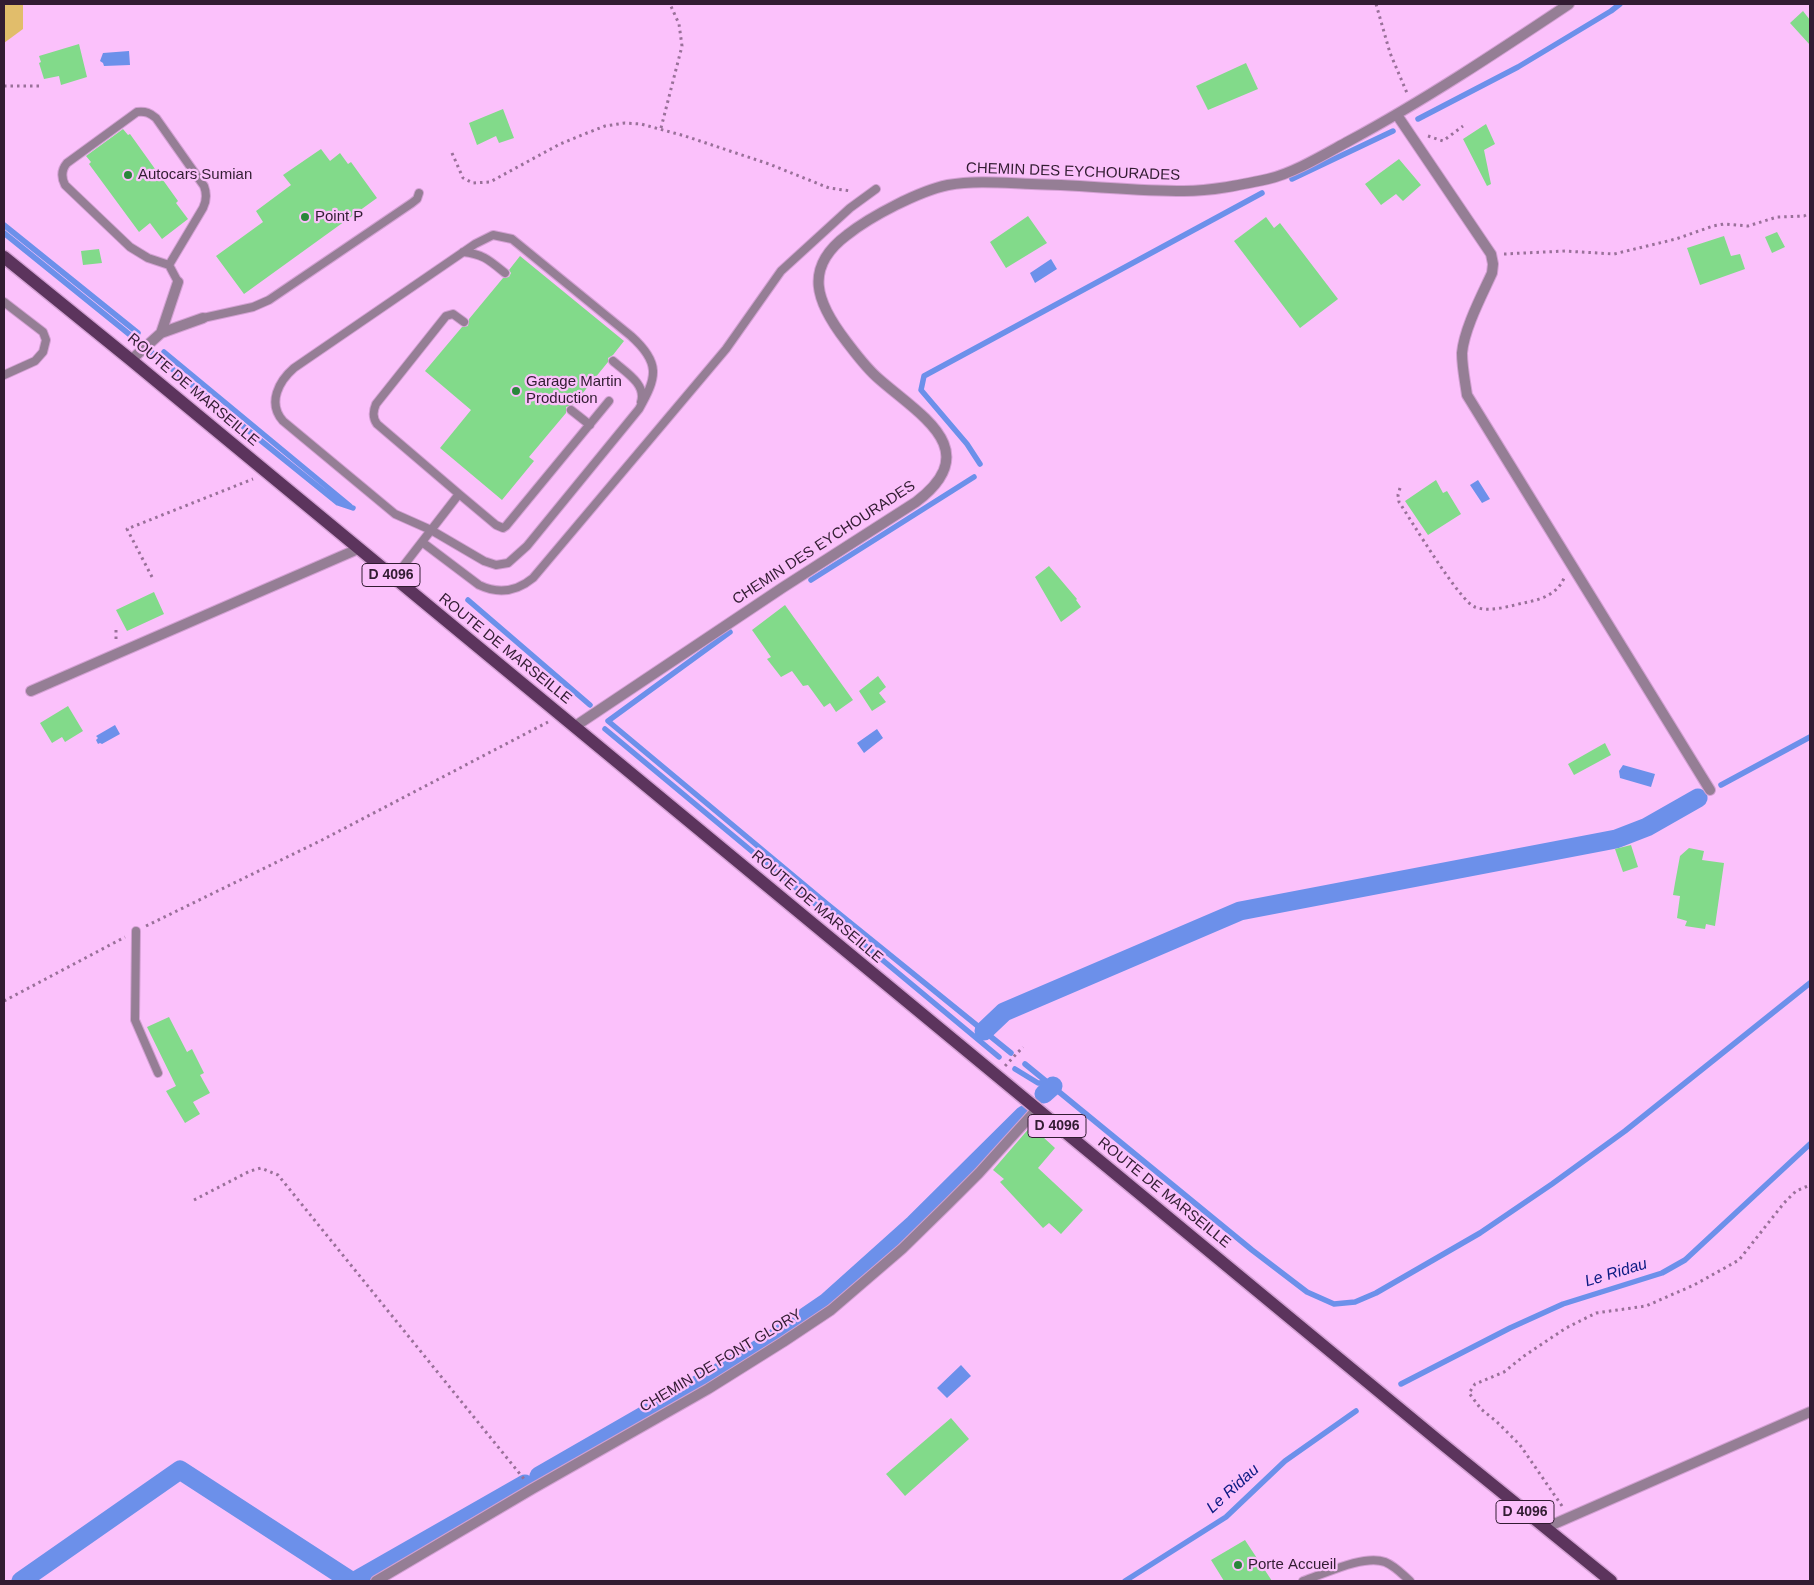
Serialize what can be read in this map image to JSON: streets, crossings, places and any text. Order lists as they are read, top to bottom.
{
  "streets": {
    "main road": ["ROUTE DE MARSEILLE", "D 4096"],
    "street": ["CHEMIN DES EYCHOURADES", "CHEMIN DE FONT GLORY"]
  },
  "crossings": [
    ["CHEMIN DES EYCHOURADES", "ROUTE DE MARSEILLE"],
    ["ROUTE DE MARSEILLE", "CHEMIN DE FONT GLORY"]
  ],
  "water": ["Le Ridau"],
  "places": [
    "Autocars Sumian",
    "Point P",
    "Garage Martin Production",
    "Porte Accueil"
  ]
}
